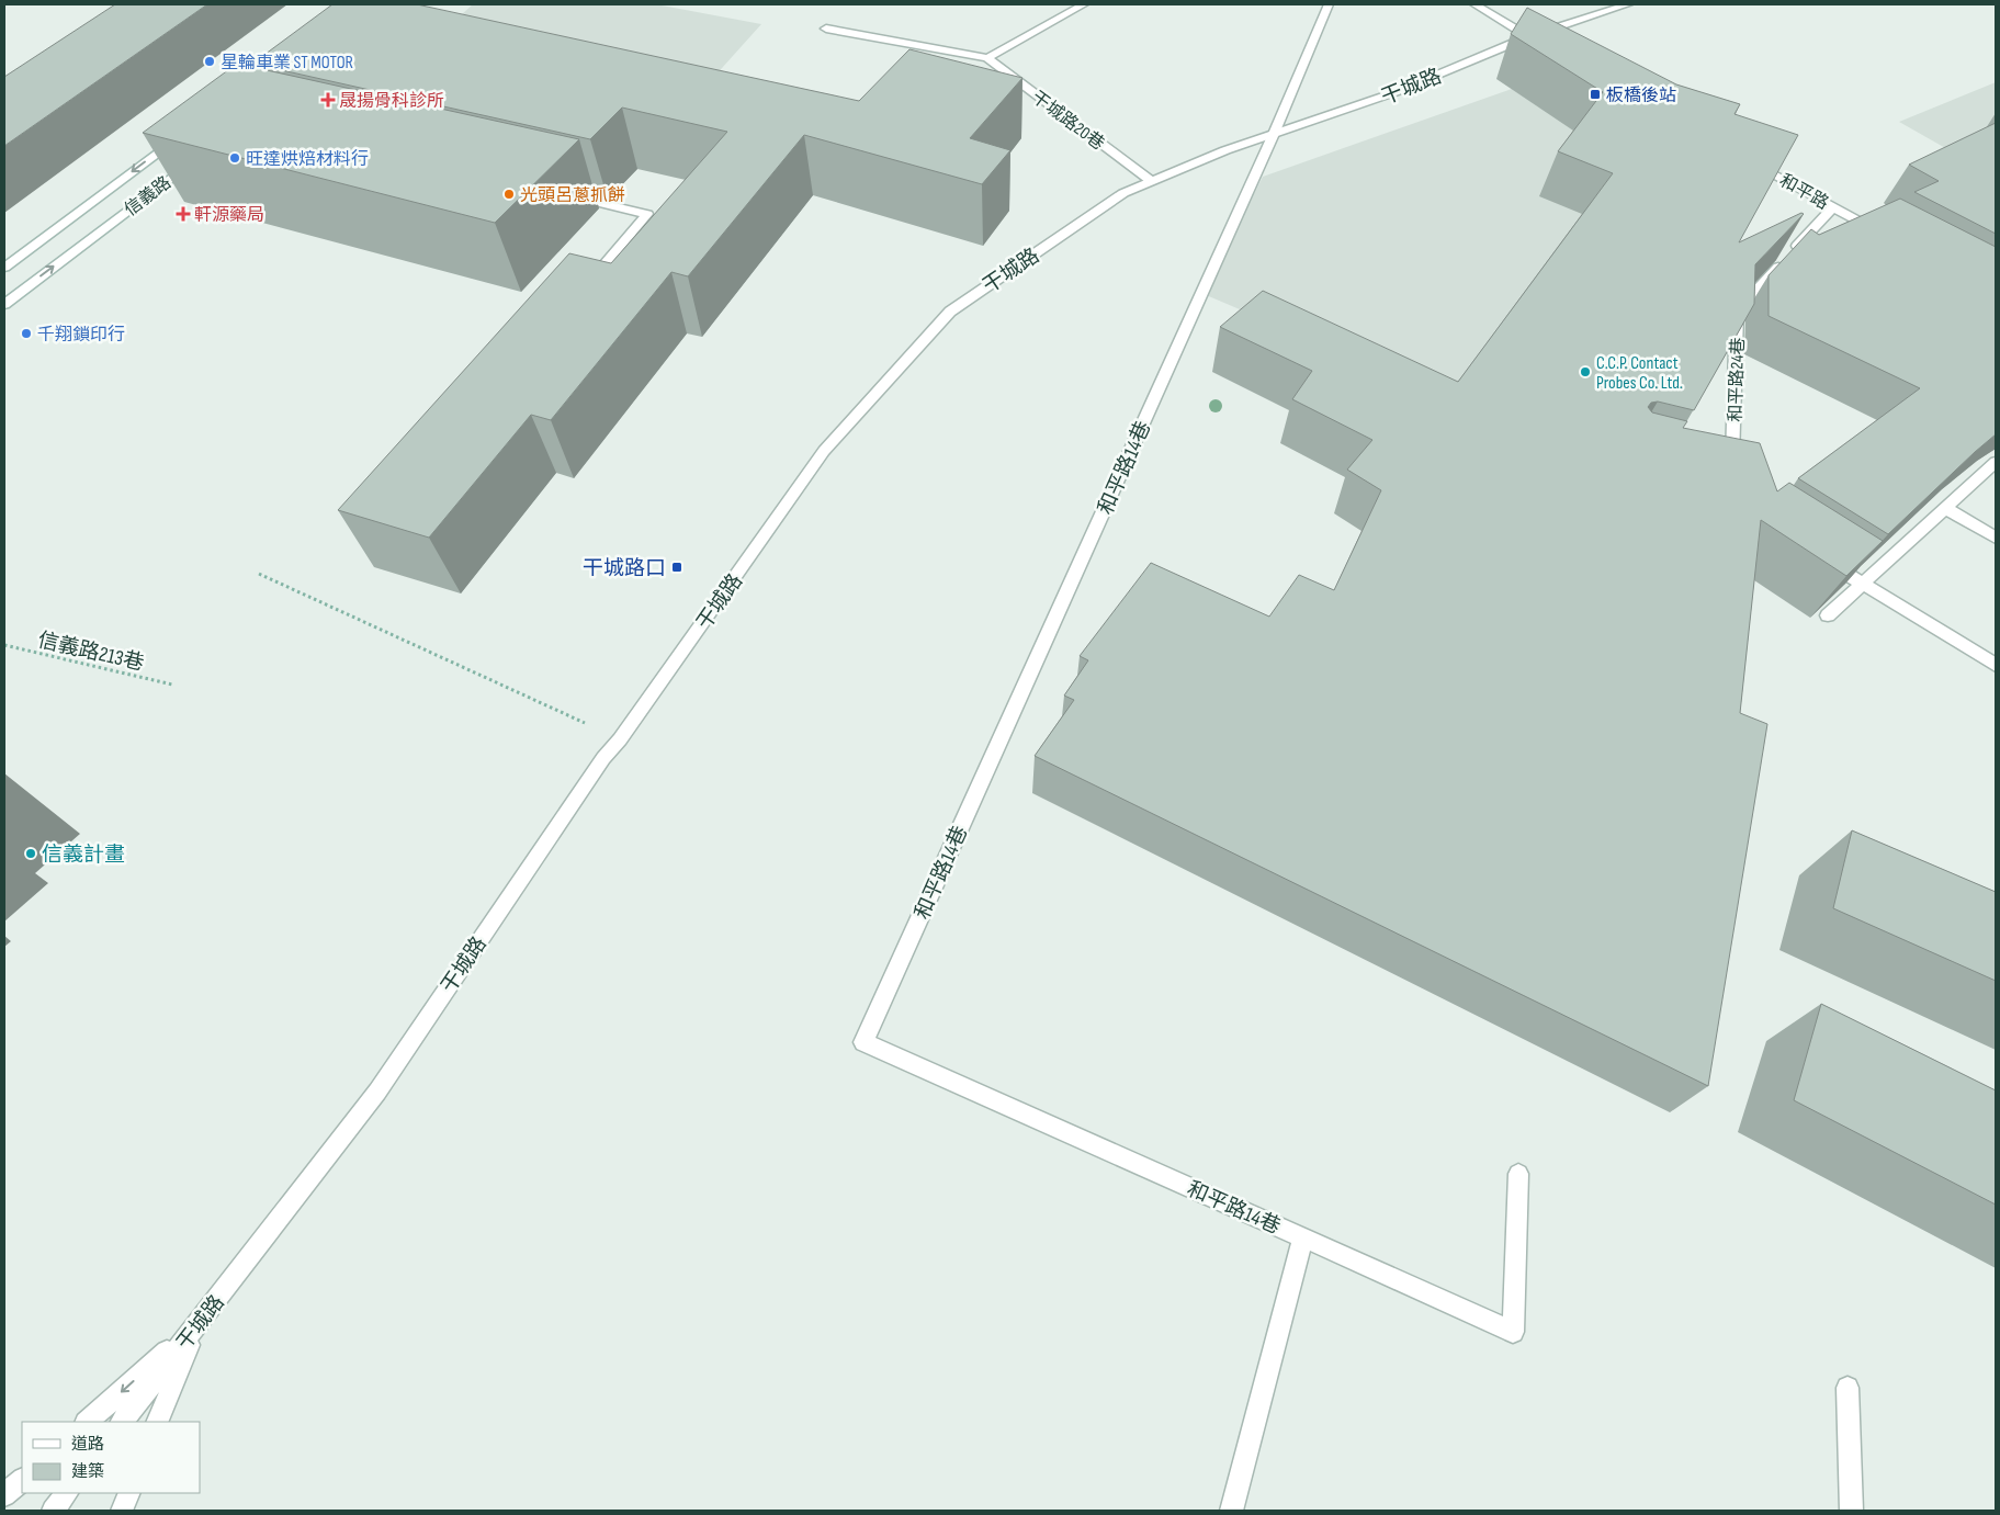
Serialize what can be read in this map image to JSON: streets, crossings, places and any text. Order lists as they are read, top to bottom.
{
  "streets": {
    "street": [
      "干城路",
      "干城路20巷",
      "和平路",
      "信義路",
      "和平路24巷",
      "和平路14巷"
    ],
    "path": ["信義路213巷"]
  },
  "crossings": [
    ["干城路", "干城路20巷"],
    ["干城路", "和平路14巷"],
    ["和平路", "和平路24巷"]
  ],
  "places": {
    "other": [
      "星輪車業 ST MOTOR",
      "旺達烘焙材料行",
      "光頭呂蔥抓餅",
      "千翔鎖印行",
      "C.C.P. Contact Probes Co. Ltd.",
      "信義計畫"
    ],
    "transit": ["板橋後站", "干城路口"],
    "health": ["晟揚骨科診所", "軒源藥局"]
  },
  "legend": ["道路", "建築"]
}
